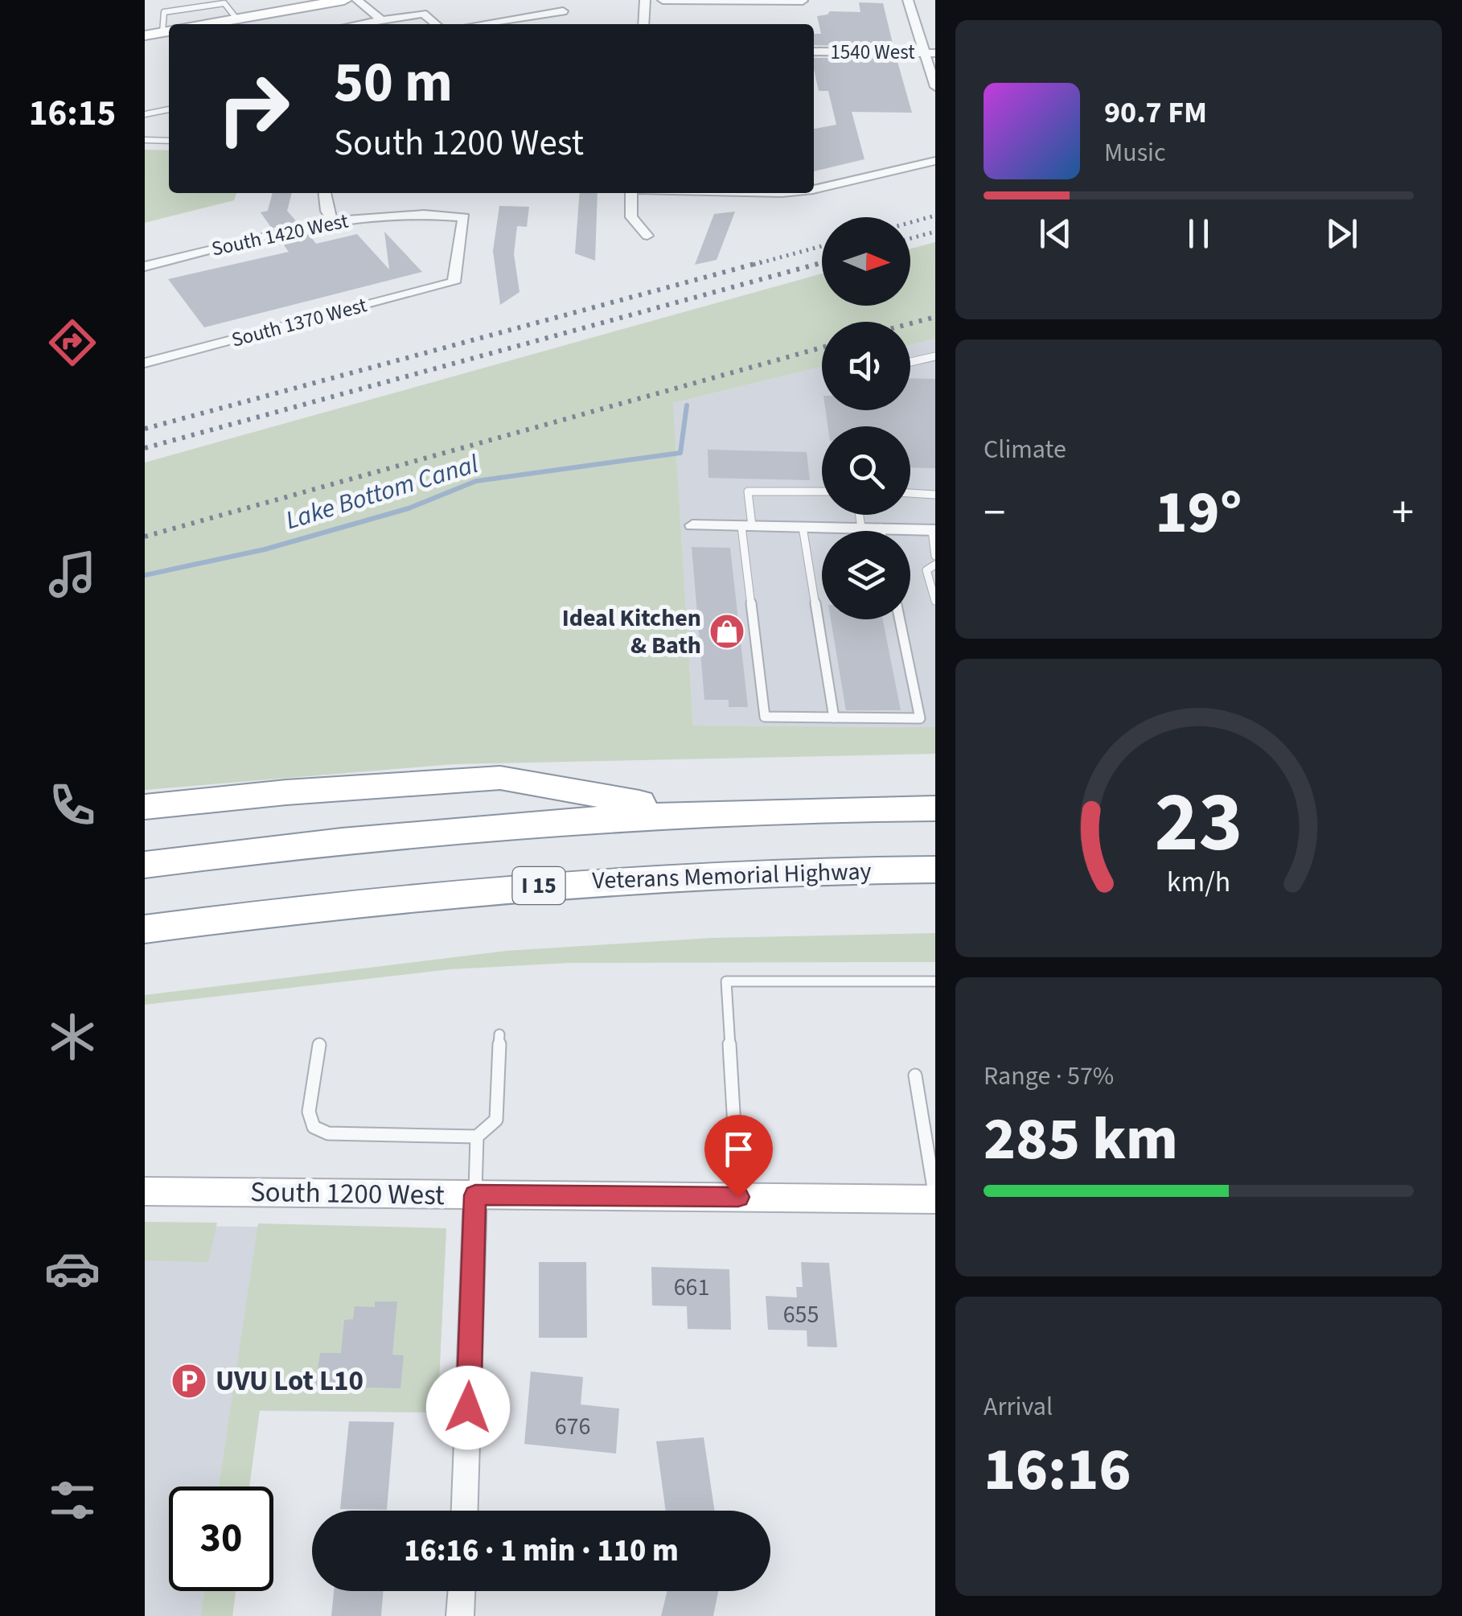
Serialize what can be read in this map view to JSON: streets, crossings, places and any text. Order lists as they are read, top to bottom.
{
  "streets": {
    "highway": ["Veterans Memorial Highway", "I 15"],
    "main road": ["South 1200 West"],
    "street": ["1540 West", "South 1420 West", "South 1370 West"]
  },
  "crossings": [
    ["South 1420 West", "South 1370 West"]
  ],
  "water": ["Lake Bottom Canal"],
  "places": {
    "shop": ["Ideal Kitchen & Bath"],
    "parking": ["UVU Lot L10"]
  },
  "house_numbers": ["661", "655", "676"],
  "north": "right",
  "page": {
    "tabs": "16:15",
    "turn": ["50 m", "South 1200 West"],
    "song": ["90.7 FM", "Music"],
    "tile": [
      "Climate",
      ["Range · 57%", "285 km"],
      ["Arrival", "16:16"]
    ],
    "heat": ["−", "19°", "+"],
    "limit": "30",
    "trip": "16:16 · 1 min · 110 m",
    "gauge": ["23", "km/h"]
  }
}
